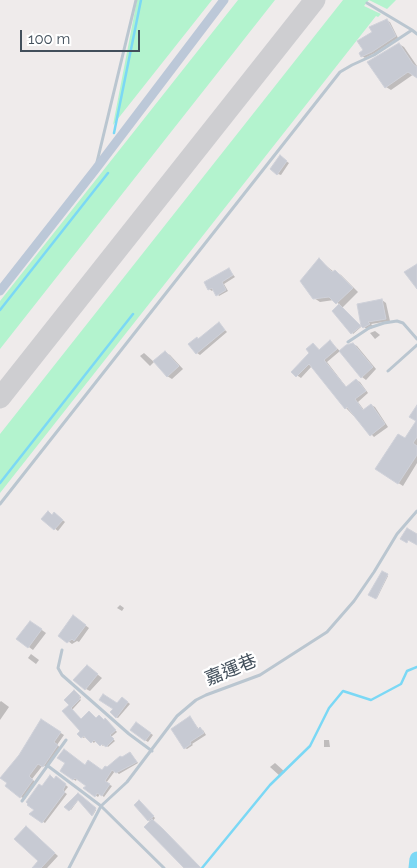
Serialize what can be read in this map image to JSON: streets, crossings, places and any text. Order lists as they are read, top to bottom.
{
  "streets": {
    "lane": ["嘉運巷"]
  },
  "scale_bar": "100 m"
}
